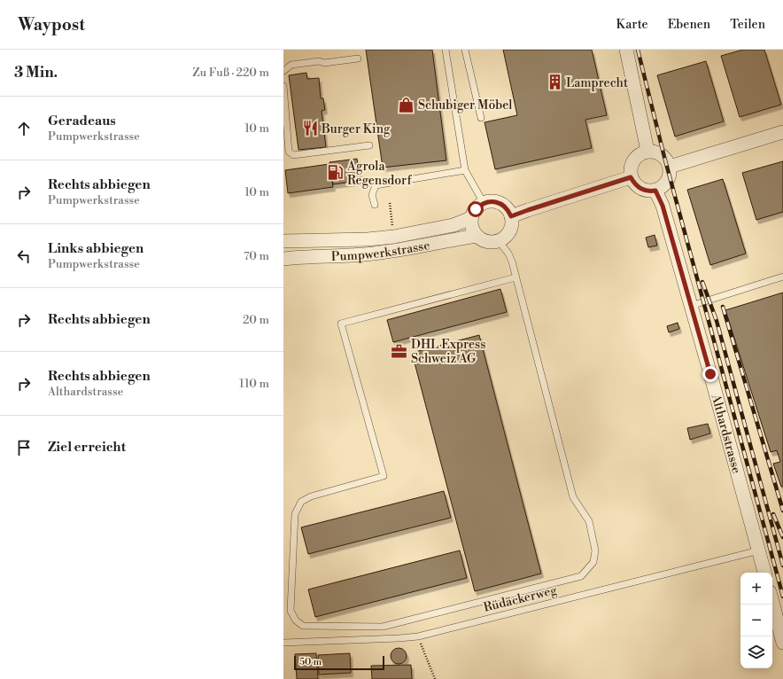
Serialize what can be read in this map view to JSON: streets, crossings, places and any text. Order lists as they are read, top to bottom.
{
  "streets": {
    "street": ["Pumpwerkstrasse", "Althardstrasse"],
    "lane": ["Rüdäckerweg"]
  },
  "crossings": [
    ["Althardstrasse", "Rüdäckerweg"]
  ],
  "places": {
    "building": ["Lamprecht"],
    "shop": ["Schubiger Möbel"],
    "restaurant": ["Burger King"],
    "fuel station": ["Agrola Regensdorf"],
    "office": ["DHL Express Schweiz AG"]
  },
  "scale_bar": "50 m",
  "page": {
    "header": "Waypost",
    "nav": ["Karte", "Ebenen", "Teilen"],
    "heading": ["3 Min.", "Zu Fuß · 220 m"],
    "list": [
      ["Geradeaus", "Pumpwerkstrasse", "10 m"],
      ["Rechts abbiegen", "Pumpwerkstrasse", "10 m"],
      ["Links abbiegen", "Pumpwerkstrasse", "70 m"],
      ["Rechts abbiegen", "20 m"],
      ["Rechts abbiegen", "Althardstrasse", "110 m"],
      "Ziel erreicht"
    ],
    "map_buttons": ["+", "−"],
    "scale": "50 m"
  }
}
